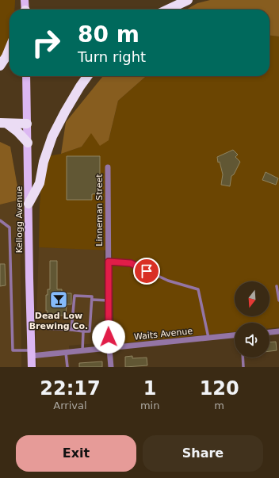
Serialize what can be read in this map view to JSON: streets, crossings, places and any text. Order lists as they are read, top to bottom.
{
  "streets": {
    "main road": ["Kellogg Avenue"],
    "street": ["Linneman Street", "Waits Avenue"]
  },
  "crossings": [
    ["Linneman Street", "Waits Avenue"],
    ["Kellogg Avenue", "Waits Avenue"]
  ],
  "places": {
    "bar": ["Dead Low Brewing Co."]
  },
  "north": "bottom",
  "page": {
    "turn": ["80 m", "Turn right"],
    "eta": [
      "22:17",
      "Arrival",
      "1",
      "min",
      "120",
      "m"
    ],
    "buttons": ["Exit", "Share"]
  }
}
